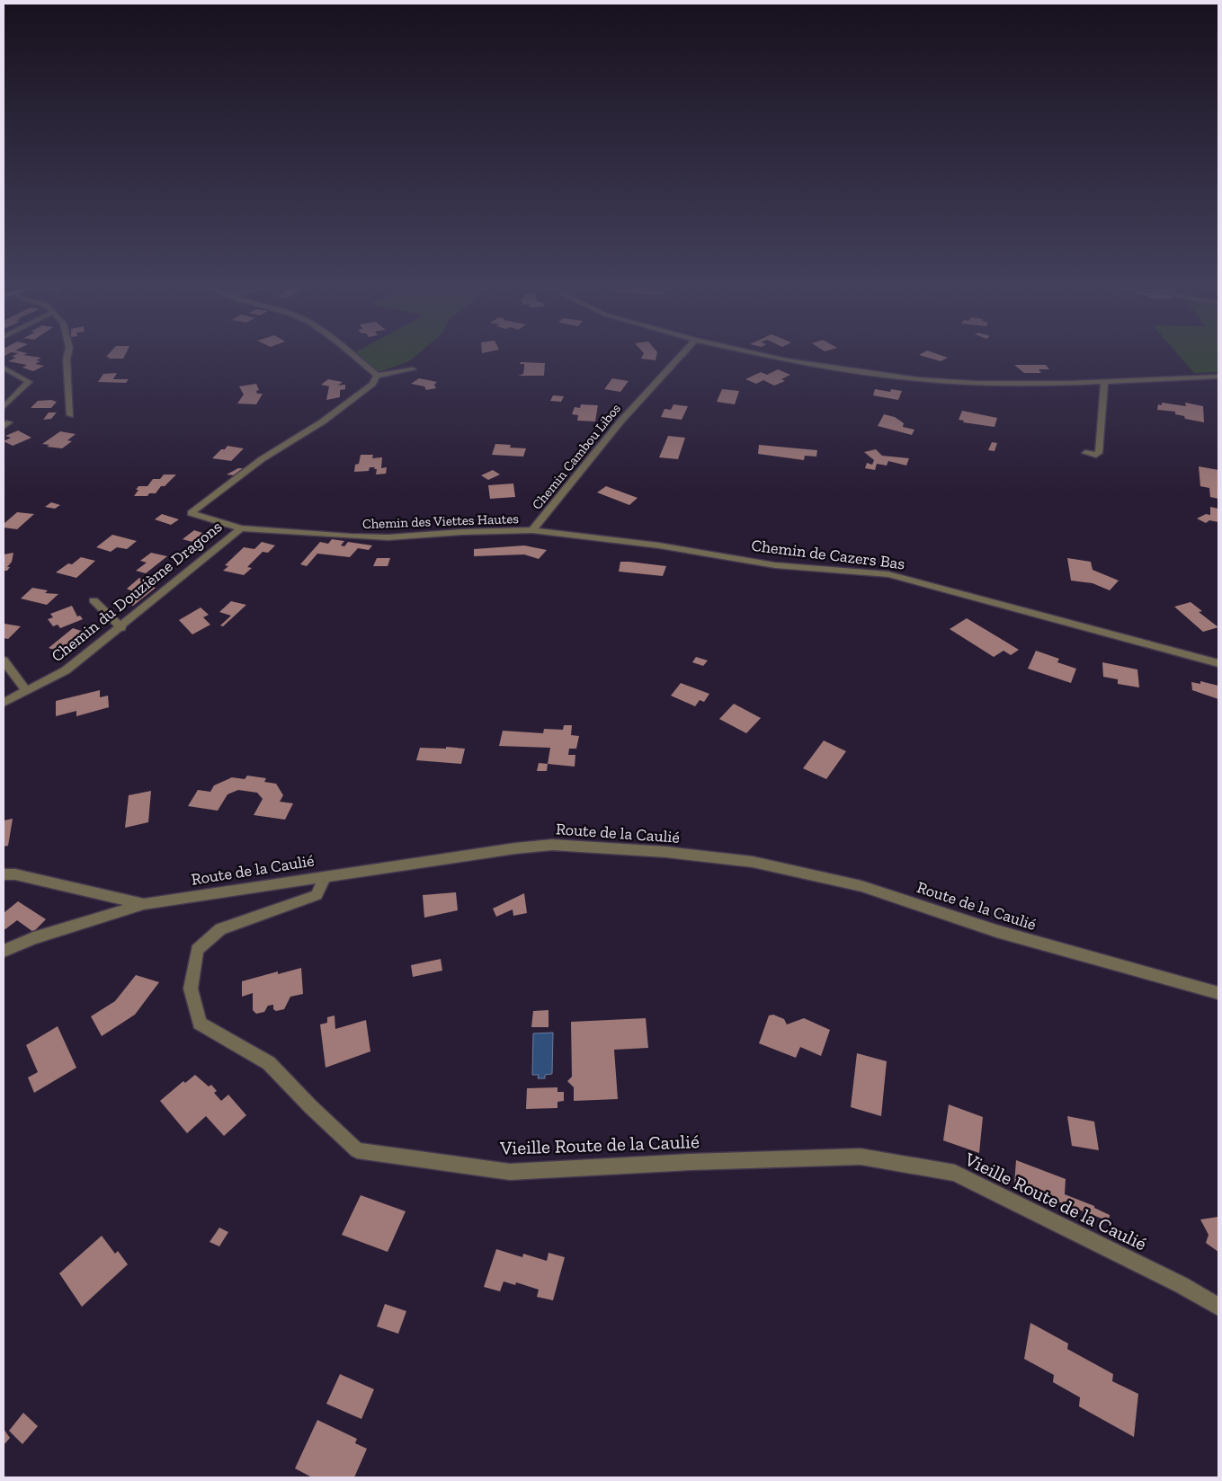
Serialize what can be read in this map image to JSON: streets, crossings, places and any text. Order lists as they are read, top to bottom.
{
  "streets": {
    "street": [
      "Chemin Cambou Libos",
      "Chemin des Viettes Hautes",
      "Chemin de Cazers Bas",
      "Chemin du Douzième Dragons",
      "Route de la Caulié",
      "Vieille Route de la Caulié"
    ]
  },
  "crossings": [
    ["Chemin Cambou Libos", "Chemin des Viettes Hautes"],
    ["Chemin Cambou Libos", "Chemin de Cazers Bas"],
    ["Chemin des Viettes Hautes", "Chemin de Cazers Bas"],
    ["Chemin des Viettes Hautes", "Chemin du Douzième Dragons"],
    ["Route de la Caulié", "Vieille Route de la Caulié"]
  ]
}
